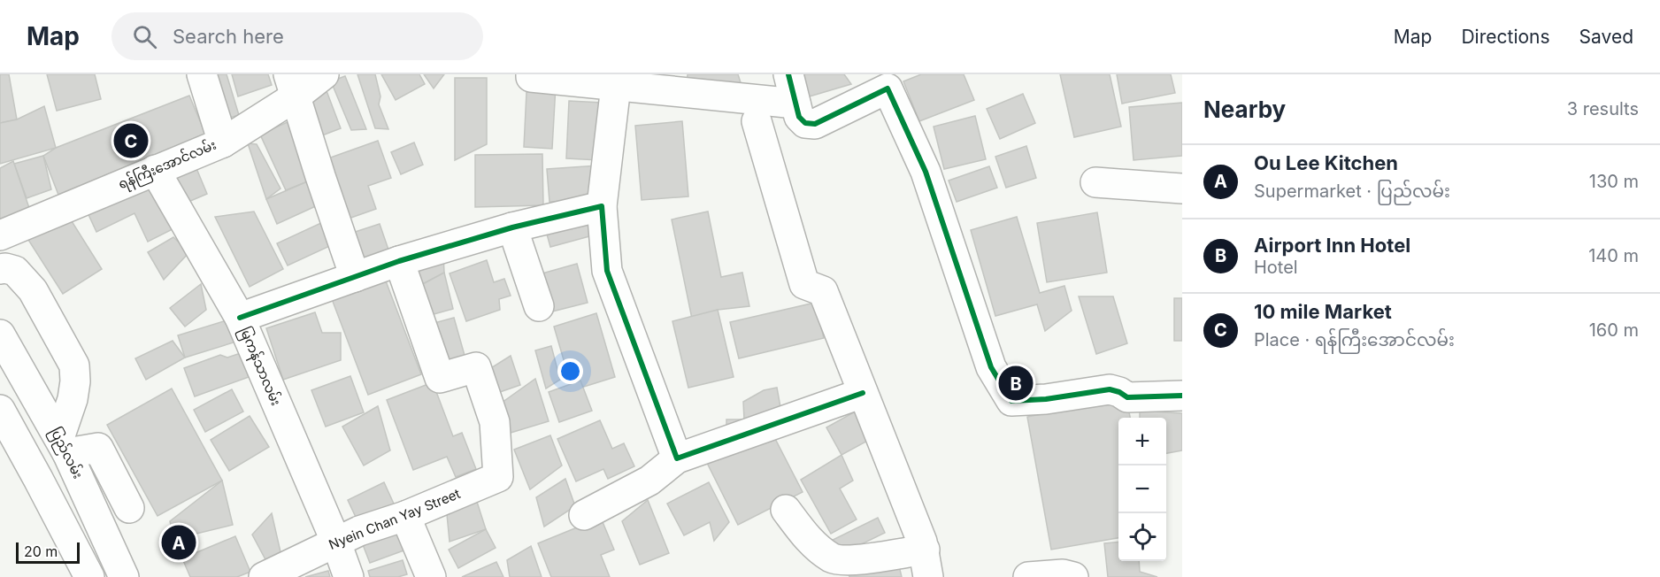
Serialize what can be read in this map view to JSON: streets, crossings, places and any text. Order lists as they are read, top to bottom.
{
  "streets": {
    "main road": [
      "ရန်ကြီးအောင်လမ်း",
      "မြကန်သာလမ်း",
      "ပြည်လမ်း",
      "Nyein Chan Yay Street"
    ]
  },
  "crossings": [
    ["ရန်ကြီးအောင်လမ်း", "မြကန်သာလမ်း"],
    ["မြကန်သာလမ်း", "Nyein Chan Yay Street"]
  ],
  "scale_bar": "20 m",
  "page": {
    "header": "Map",
    "search": "Search here",
    "nav": ["Map", "Directions", "Saved"],
    "heading": ["Nearby", "3 results"],
    "pins": ["C", "B", "A"],
    "list": [
      {
        "mark": "A",
        "name": "Ou Lee Kitchen",
        "note": "Supermarket · ပြည်လမ်း",
        "value": "130 m"
      },
      {
        "mark": "B",
        "name": "Airport Inn Hotel",
        "note": "Hotel",
        "value": "140 m"
      },
      {
        "mark": "C",
        "name": "10 mile Market",
        "note": "Place · ရန်ကြီးအောင်လမ်း",
        "value": "160 m"
      }
    ],
    "map_buttons": ["+", "−"],
    "scale": "20 m"
  }
}
